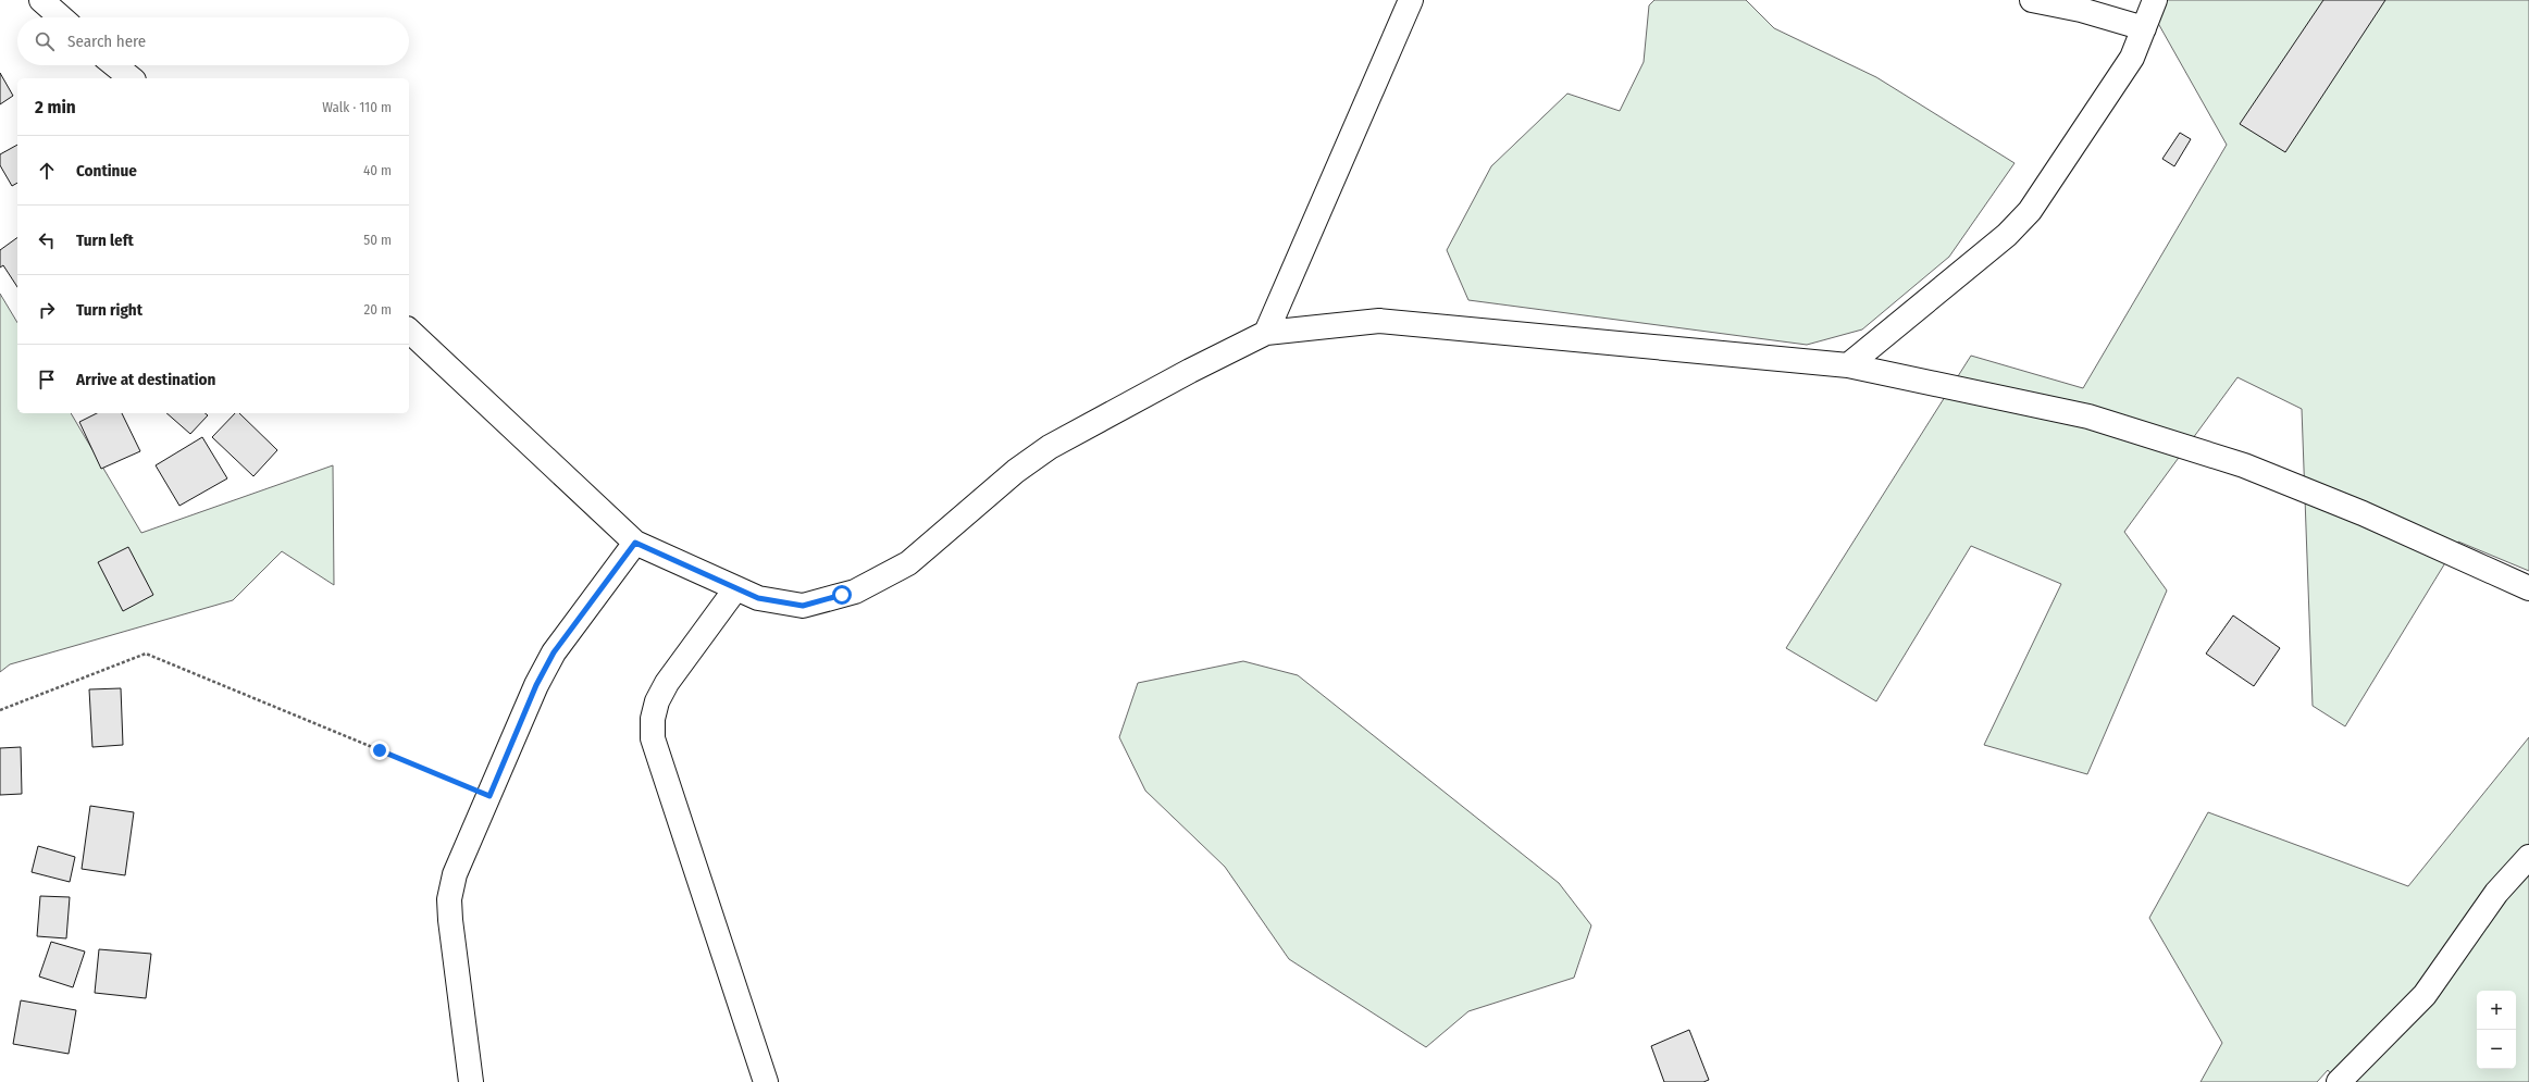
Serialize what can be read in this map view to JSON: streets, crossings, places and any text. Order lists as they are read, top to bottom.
{
  "page": {
    "search": "Search here",
    "heading": ["2 min", "Walk · 110 m"],
    "list": [
      ["Continue", "40 m"],
      ["Turn left", "50 m"],
      ["Turn right", "20 m"],
      "Arrive at destination"
    ],
    "map_buttons": ["+", "−"]
  }
}
